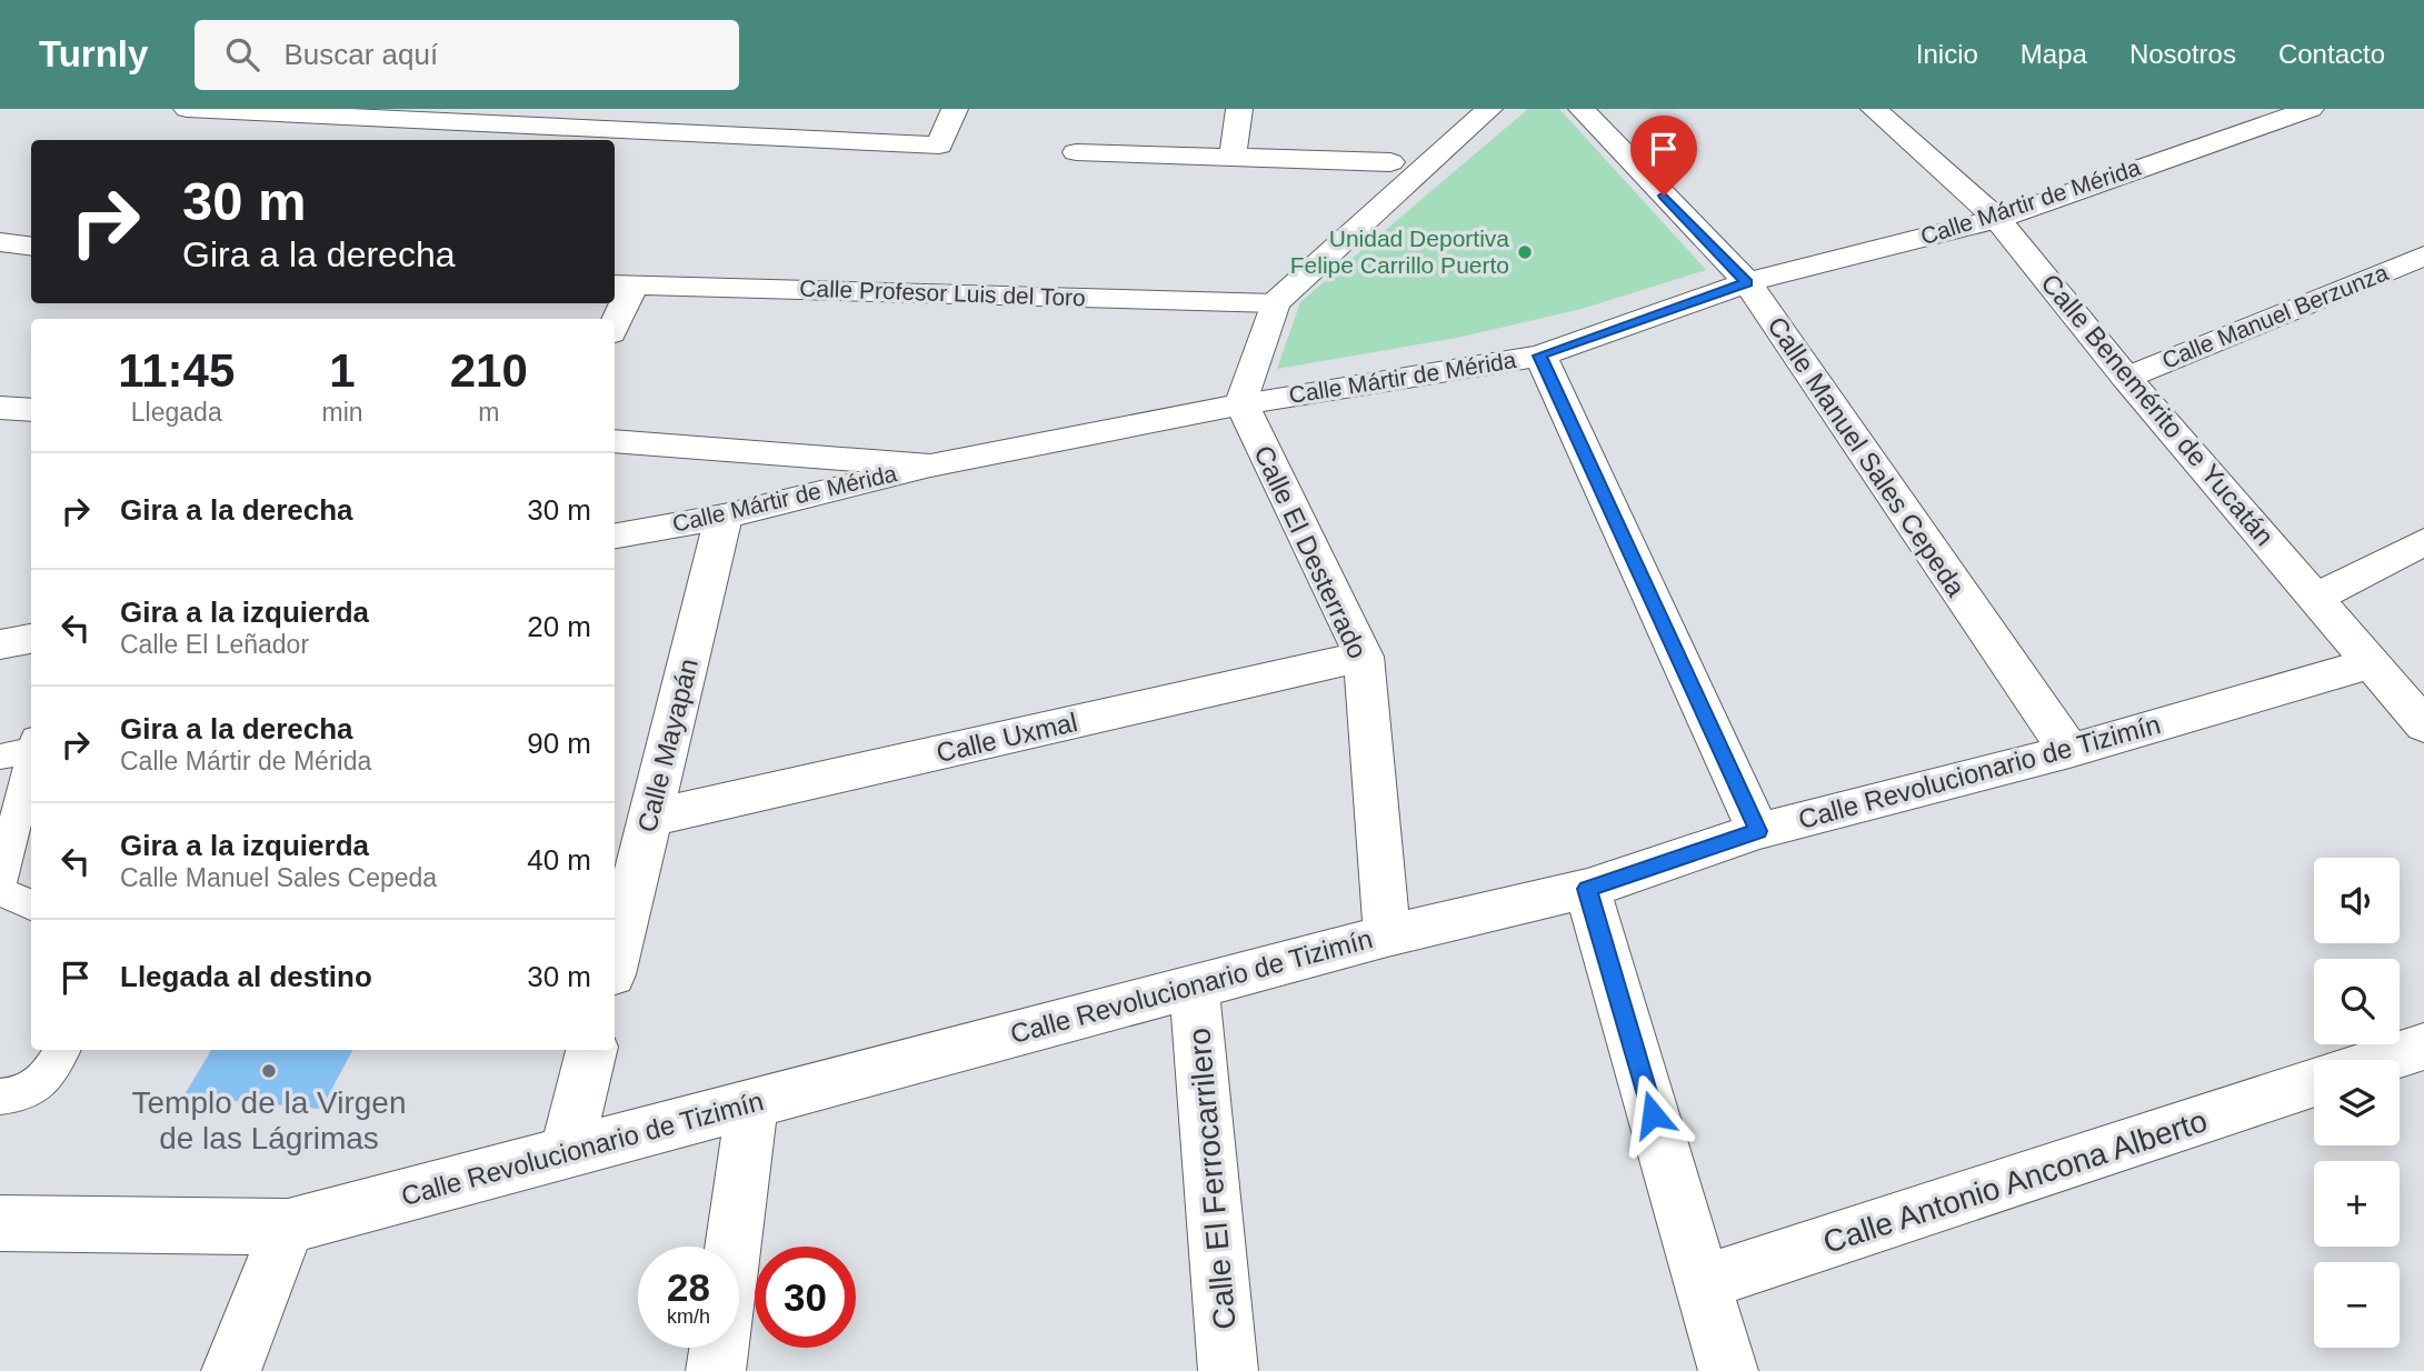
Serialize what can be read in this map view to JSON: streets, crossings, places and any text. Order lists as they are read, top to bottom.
{
  "streets": {
    "street": [
      "Calle Mártir de Mérida",
      "Calle Profesor Luis del Toro",
      "Calle Manuel Berzunza",
      "Calle Benemérito de Yucatán",
      "Calle Manuel Sales Cepeda",
      "Calle El Desterrado",
      "Calle Uxmal",
      "Calle Mayapán",
      "Calle Revolucionario de Tizimín",
      "Calle El Ferrocarrilero",
      "Calle Antonio Ancona Alberto"
    ]
  },
  "crossings": [
    ["Calle Mártir de Mérida", "Calle Benemérito de Yucatán"],
    ["Calle Mártir de Mérida", "Calle Manuel Sales Cepeda"],
    ["Calle Mártir de Mérida", "Calle El Desterrado"],
    ["Calle Mártir de Mérida", "Calle Mayapán"],
    ["Calle Manuel Berzunza", "Calle Benemérito de Yucatán"],
    ["Calle Benemérito de Yucatán", "Calle Revolucionario de Tizimín"],
    ["Calle Manuel Sales Cepeda", "Calle Revolucionario de Tizimín"],
    ["Calle El Desterrado", "Calle Uxmal"],
    ["Calle El Desterrado", "Calle Revolucionario de Tizimín"],
    ["Calle Uxmal", "Calle Mayapán"],
    ["Calle Revolucionario de Tizimín", "Calle El Ferrocarrilero"]
  ],
  "places": ["Unidad Deportiva Felipe Carrillo Puerto", "Templo de la Virgen de las Lágrimas"],
  "page": {
    "header": "Turnly",
    "search": "Buscar aquí",
    "nav": [
      "Inicio",
      "Mapa",
      "Nosotros",
      "Contacto"
    ],
    "turn": ["30 m", "Gira a la derecha"],
    "eta": [
      "11:45",
      "Llegada",
      "1",
      "min",
      "210",
      "m"
    ],
    "list": [
      {
        "name": "Gira a la derecha",
        "value": "30 m"
      },
      {
        "name": "Gira a la izquierda",
        "note": "Calle El Leñador",
        "value": "20 m"
      },
      {
        "name": "Gira a la derecha",
        "note": "Calle Mártir de Mérida",
        "value": "90 m"
      },
      {
        "name": "Gira a la izquierda",
        "note": "Calle Manuel Sales Cepeda",
        "value": "40 m"
      },
      {
        "name": "Llegada al destino",
        "value": "30 m"
      }
    ],
    "map_buttons": ["+", "−"],
    "speed": "28 km/h",
    "limit": "30"
  }
}
